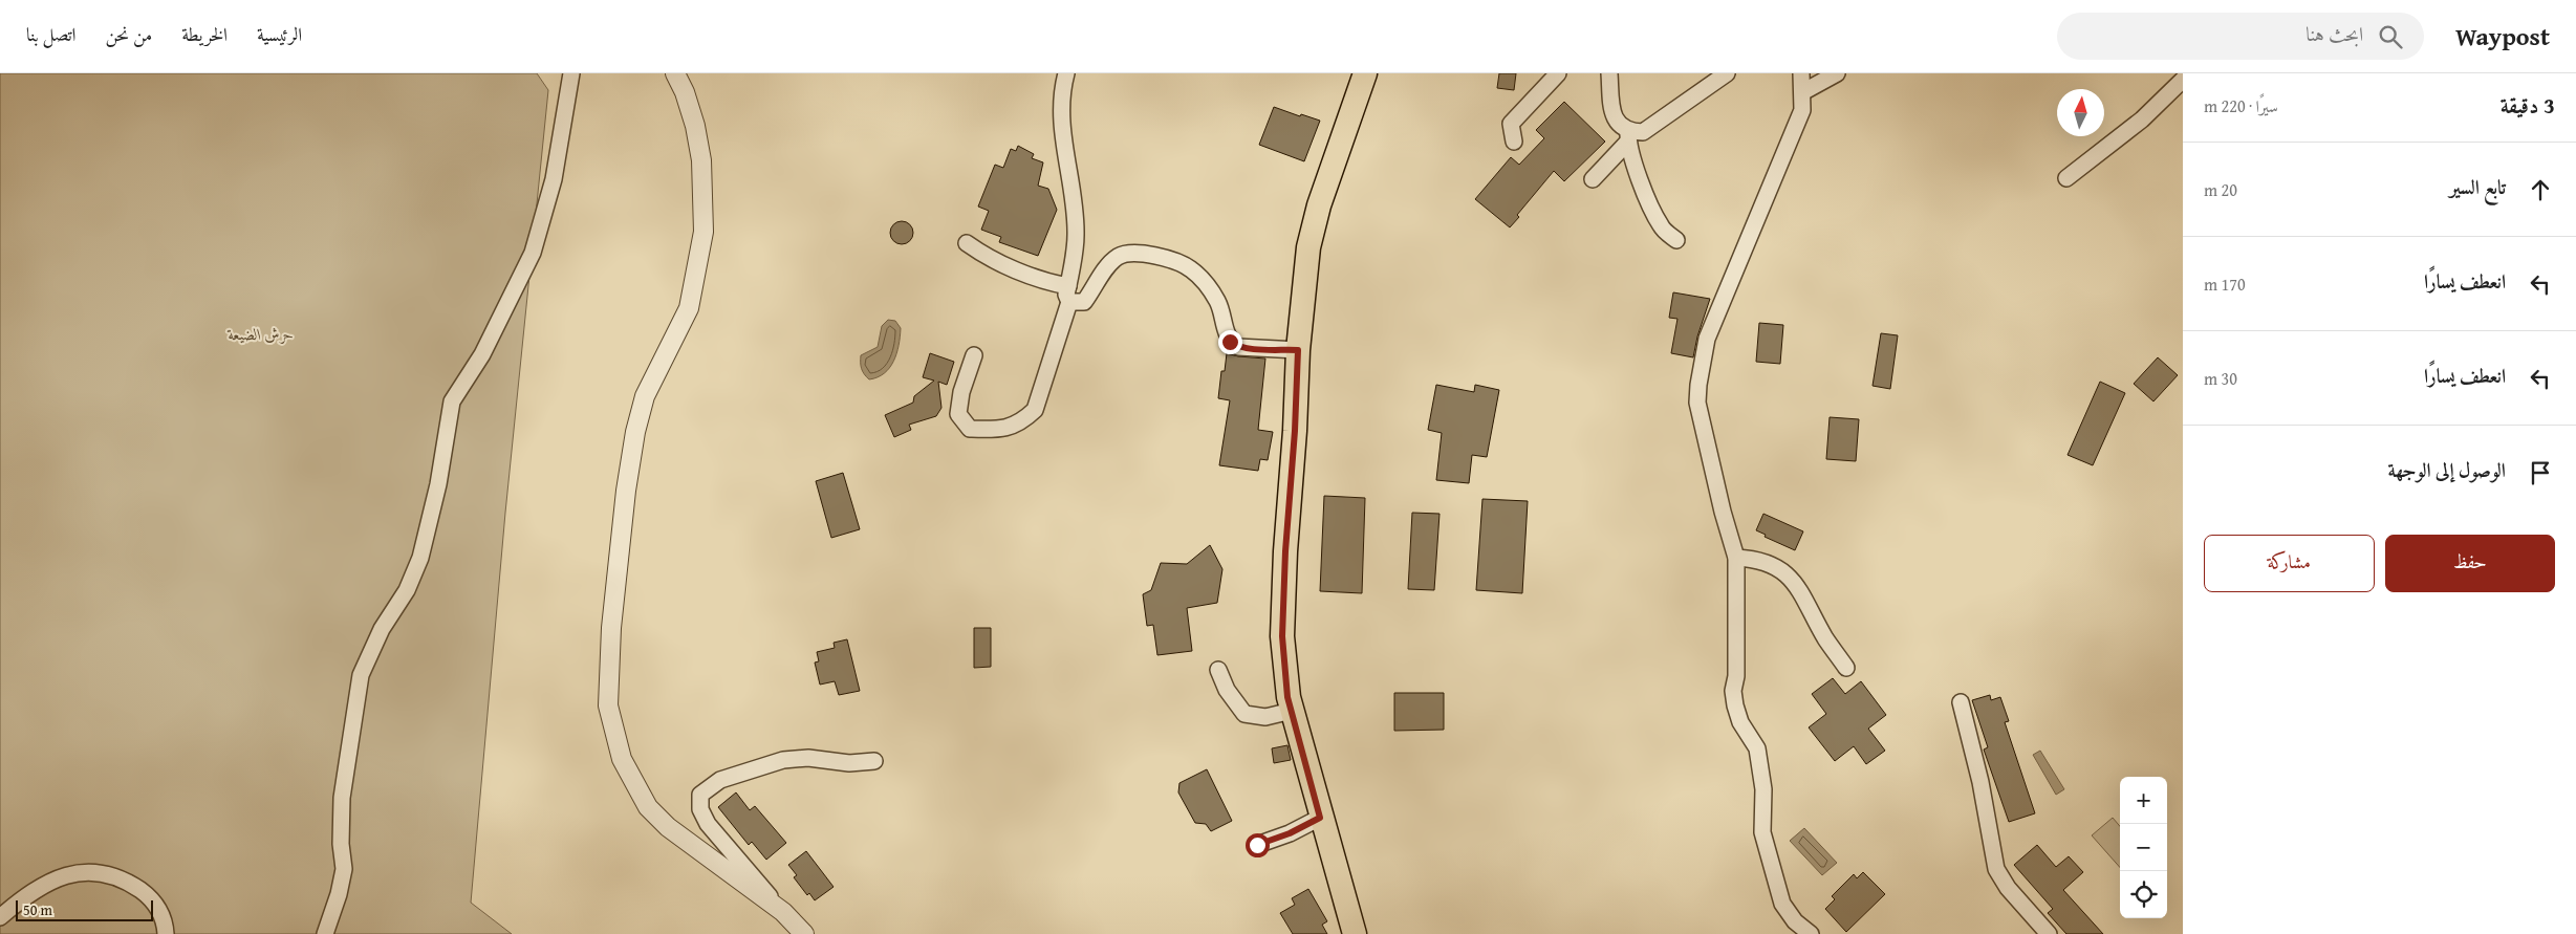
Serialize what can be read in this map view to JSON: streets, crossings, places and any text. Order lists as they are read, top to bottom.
{
  "parks": ["حرش الضيعة"],
  "scale_bar": "50 m",
  "north": "top",
  "page": {
    "header": "Waypost",
    "search": "ابحث هنا",
    "nav": [
      "الرئيسية",
      "الخريطة",
      "من نحن",
      "اتصل بنا"
    ],
    "heading": ["3 دقيقة", "سيرًا · 220 m"],
    "list": [
      ["تابع السير", "20 m"],
      ["انعطف يسارًا", "170 m"],
      ["انعطف يسارًا", "30 m"],
      "الوصول إلى الوجهة"
    ],
    "buttons": ["حفظ", "مشاركة"],
    "map_buttons": ["+", "−"],
    "scale": "50 m"
  }
}
